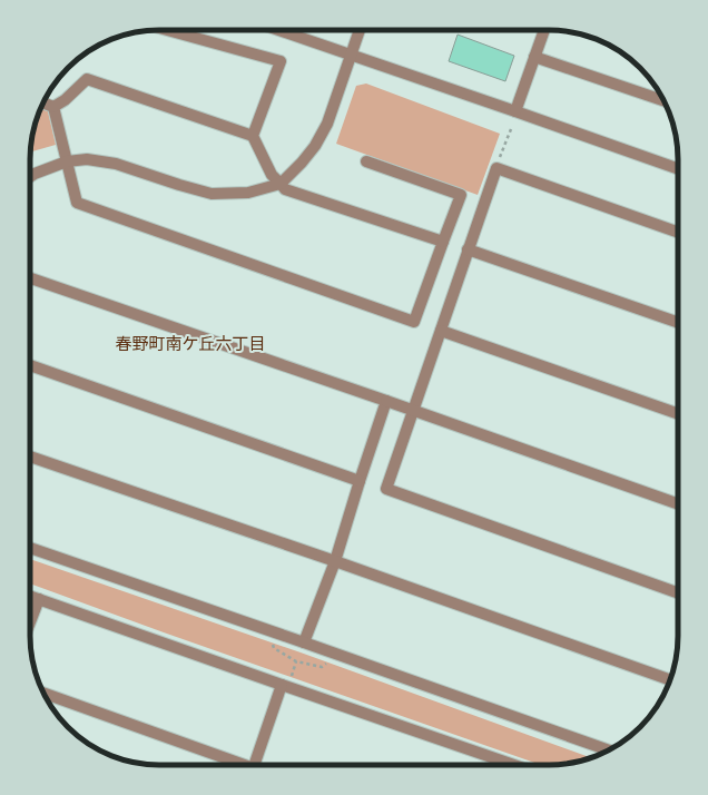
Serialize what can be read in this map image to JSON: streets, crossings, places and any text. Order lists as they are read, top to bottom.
{
  "districts": ["春野町南ケ丘六丁目"]
}
